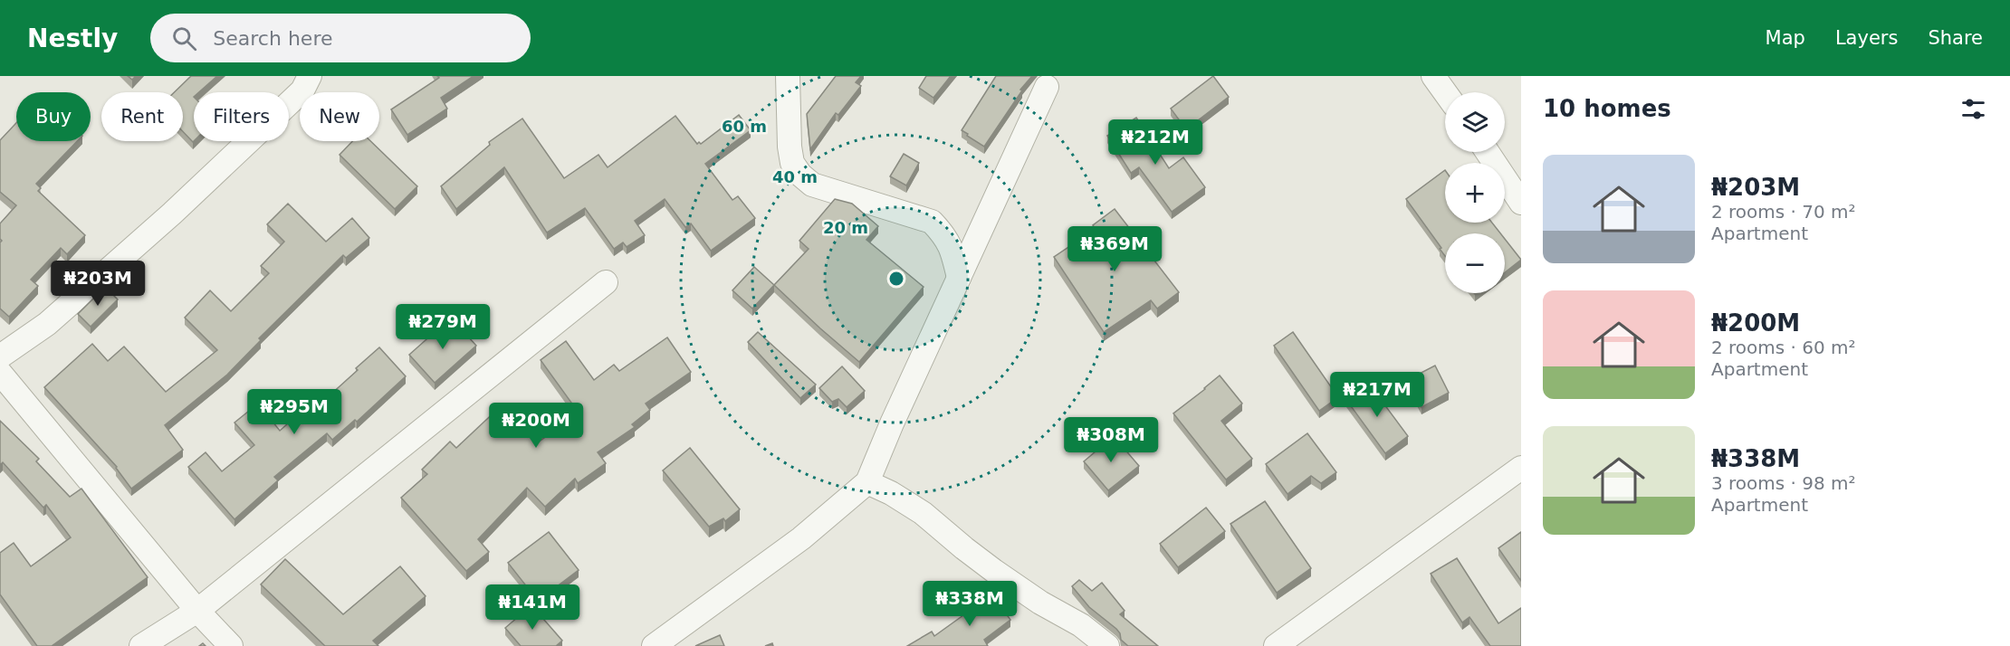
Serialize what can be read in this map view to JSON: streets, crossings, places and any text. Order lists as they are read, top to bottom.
{
  "page": {
    "header": "Nestly",
    "search": "Search here",
    "nav": ["Map", "Layers", "Share"],
    "heading": "10 homes",
    "map_buttons": ["+", "−"],
    "chip": [
      "Buy",
      "Rent",
      "Filters",
      "New"
    ],
    "price": [
      "₦212M",
      "₦369M",
      "₦203M",
      "₦279M",
      "₦217M",
      "₦295M",
      "₦200M",
      "₦308M",
      "₦338M",
      "₦141M"
    ],
    "list": [
      {
        "name": "₦203M",
        "note": "2 rooms · 70 m² · Apartment"
      },
      {
        "name": "₦200M",
        "note": "2 rooms · 60 m² · Apartment"
      },
      {
        "name": "₦338M",
        "note": "3 rooms · 98 m² · Apartment"
      }
    ]
  },
  "rings": ["60 m", "40 m", "20 m"]
}
